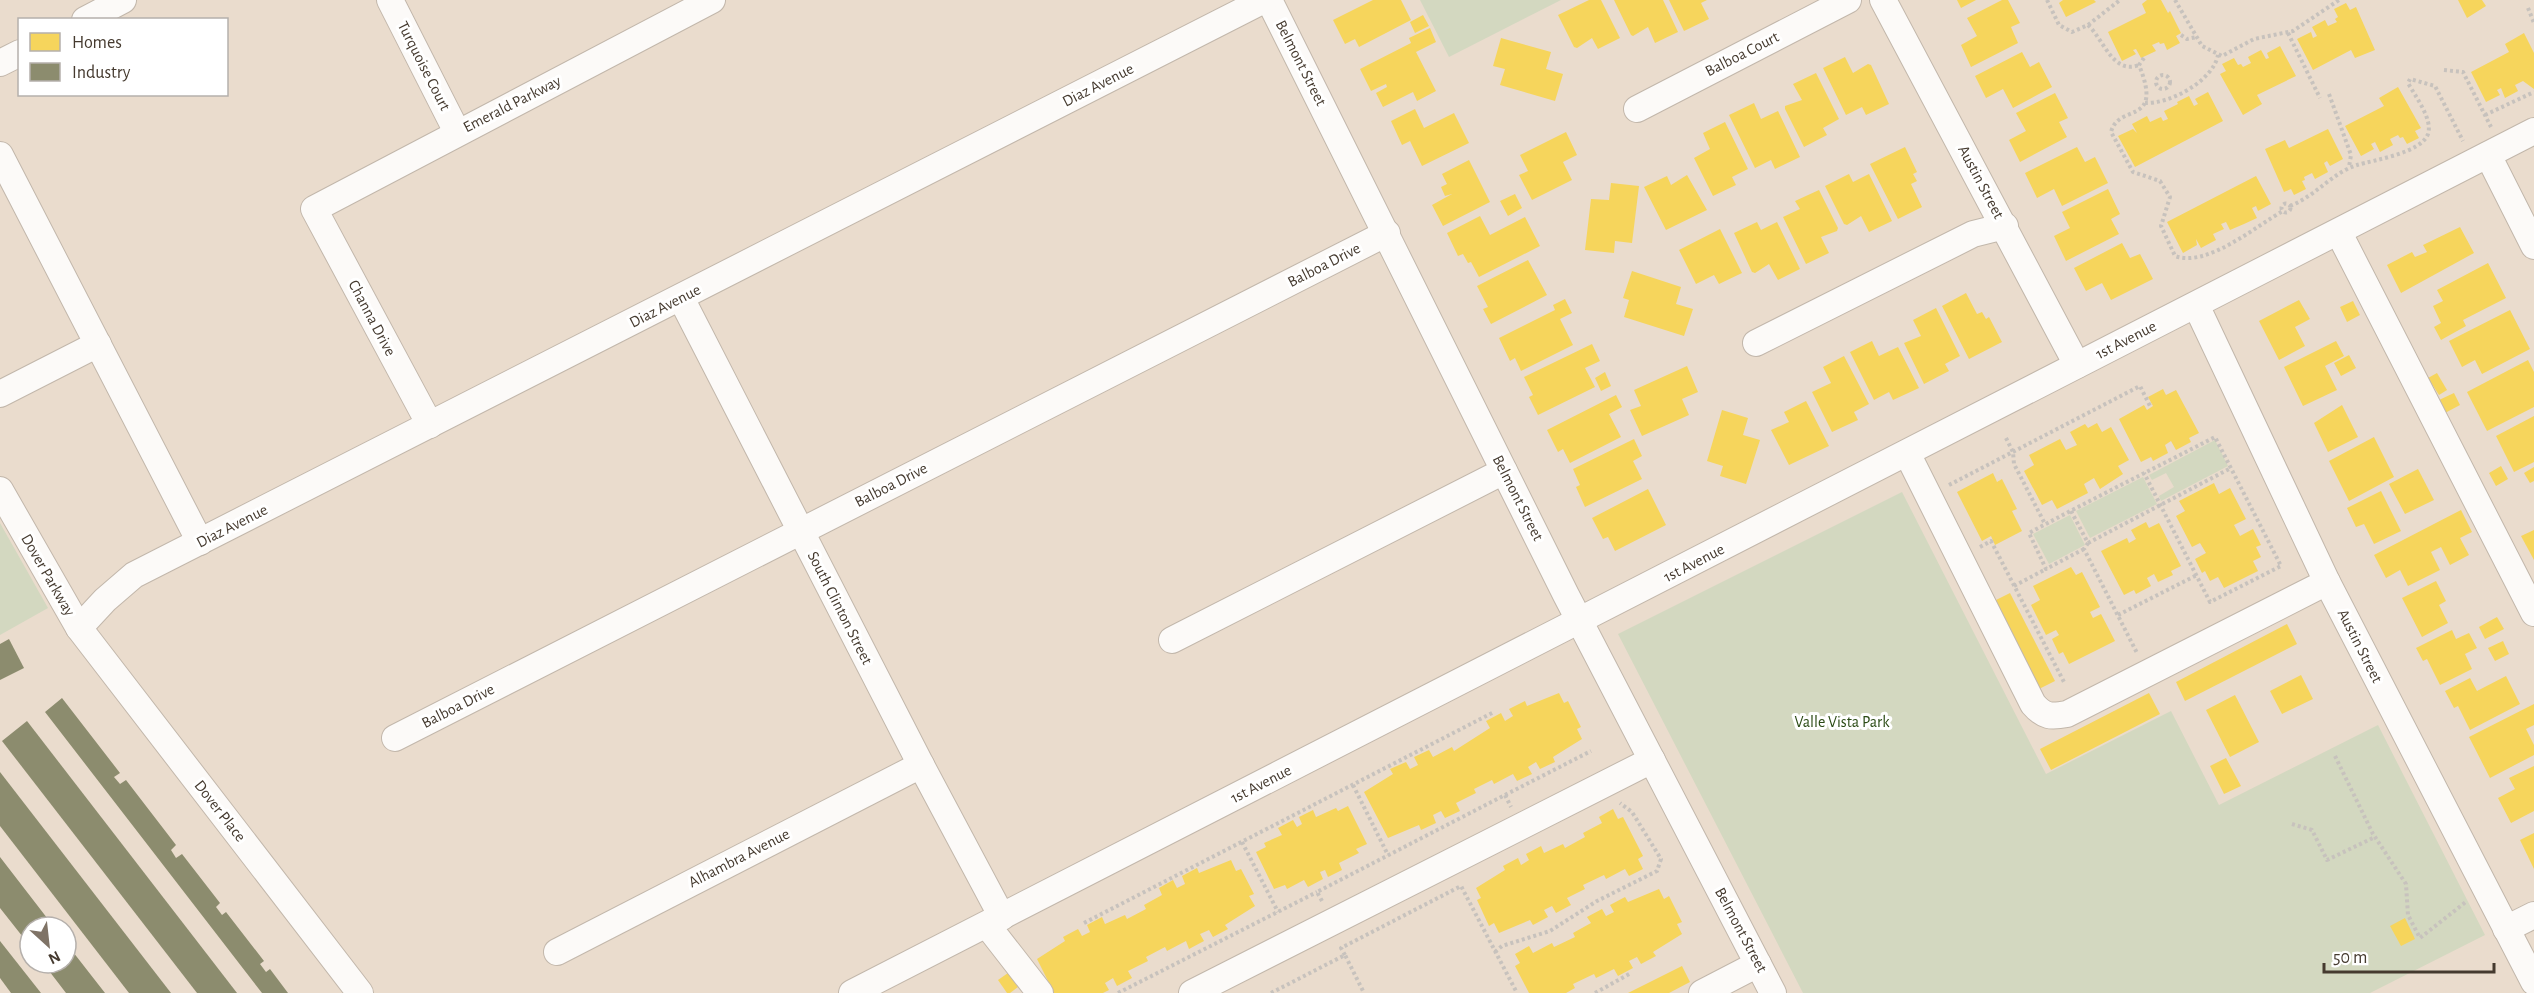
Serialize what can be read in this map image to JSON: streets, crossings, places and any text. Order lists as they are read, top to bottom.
{
  "streets": {
    "street": [
      "Balboa Court",
      "Belmont Street",
      "Turquoise Court",
      "Diaz Avenue",
      "Emerald Parkway",
      "Austin Street",
      "Balboa Drive",
      "Channa Drive",
      "1st Avenue",
      "Dover Parkway",
      "South Clinton Street",
      "Dover Place",
      "Alhambra Avenue"
    ]
  },
  "crossings": [
    ["Belmont Street", "Balboa Drive"],
    ["Belmont Street", "1st Avenue"],
    ["Turquoise Court", "Emerald Parkway"],
    ["Diaz Avenue", "Channa Drive"],
    ["Diaz Avenue", "Dover Parkway"],
    ["Diaz Avenue", "South Clinton Street"],
    ["Diaz Avenue", "Dover Place"],
    ["Emerald Parkway", "Channa Drive"],
    ["Austin Street", "1st Avenue"],
    ["Balboa Drive", "South Clinton Street"],
    ["1st Avenue", "South Clinton Street"],
    ["Dover Parkway", "Dover Place"],
    ["South Clinton Street", "Alhambra Avenue"]
  ],
  "parks": ["Valle Vista Park"],
  "legend": ["Homes", "Industry"],
  "scale_bar": "50 m",
  "north": "bottom right"
}
